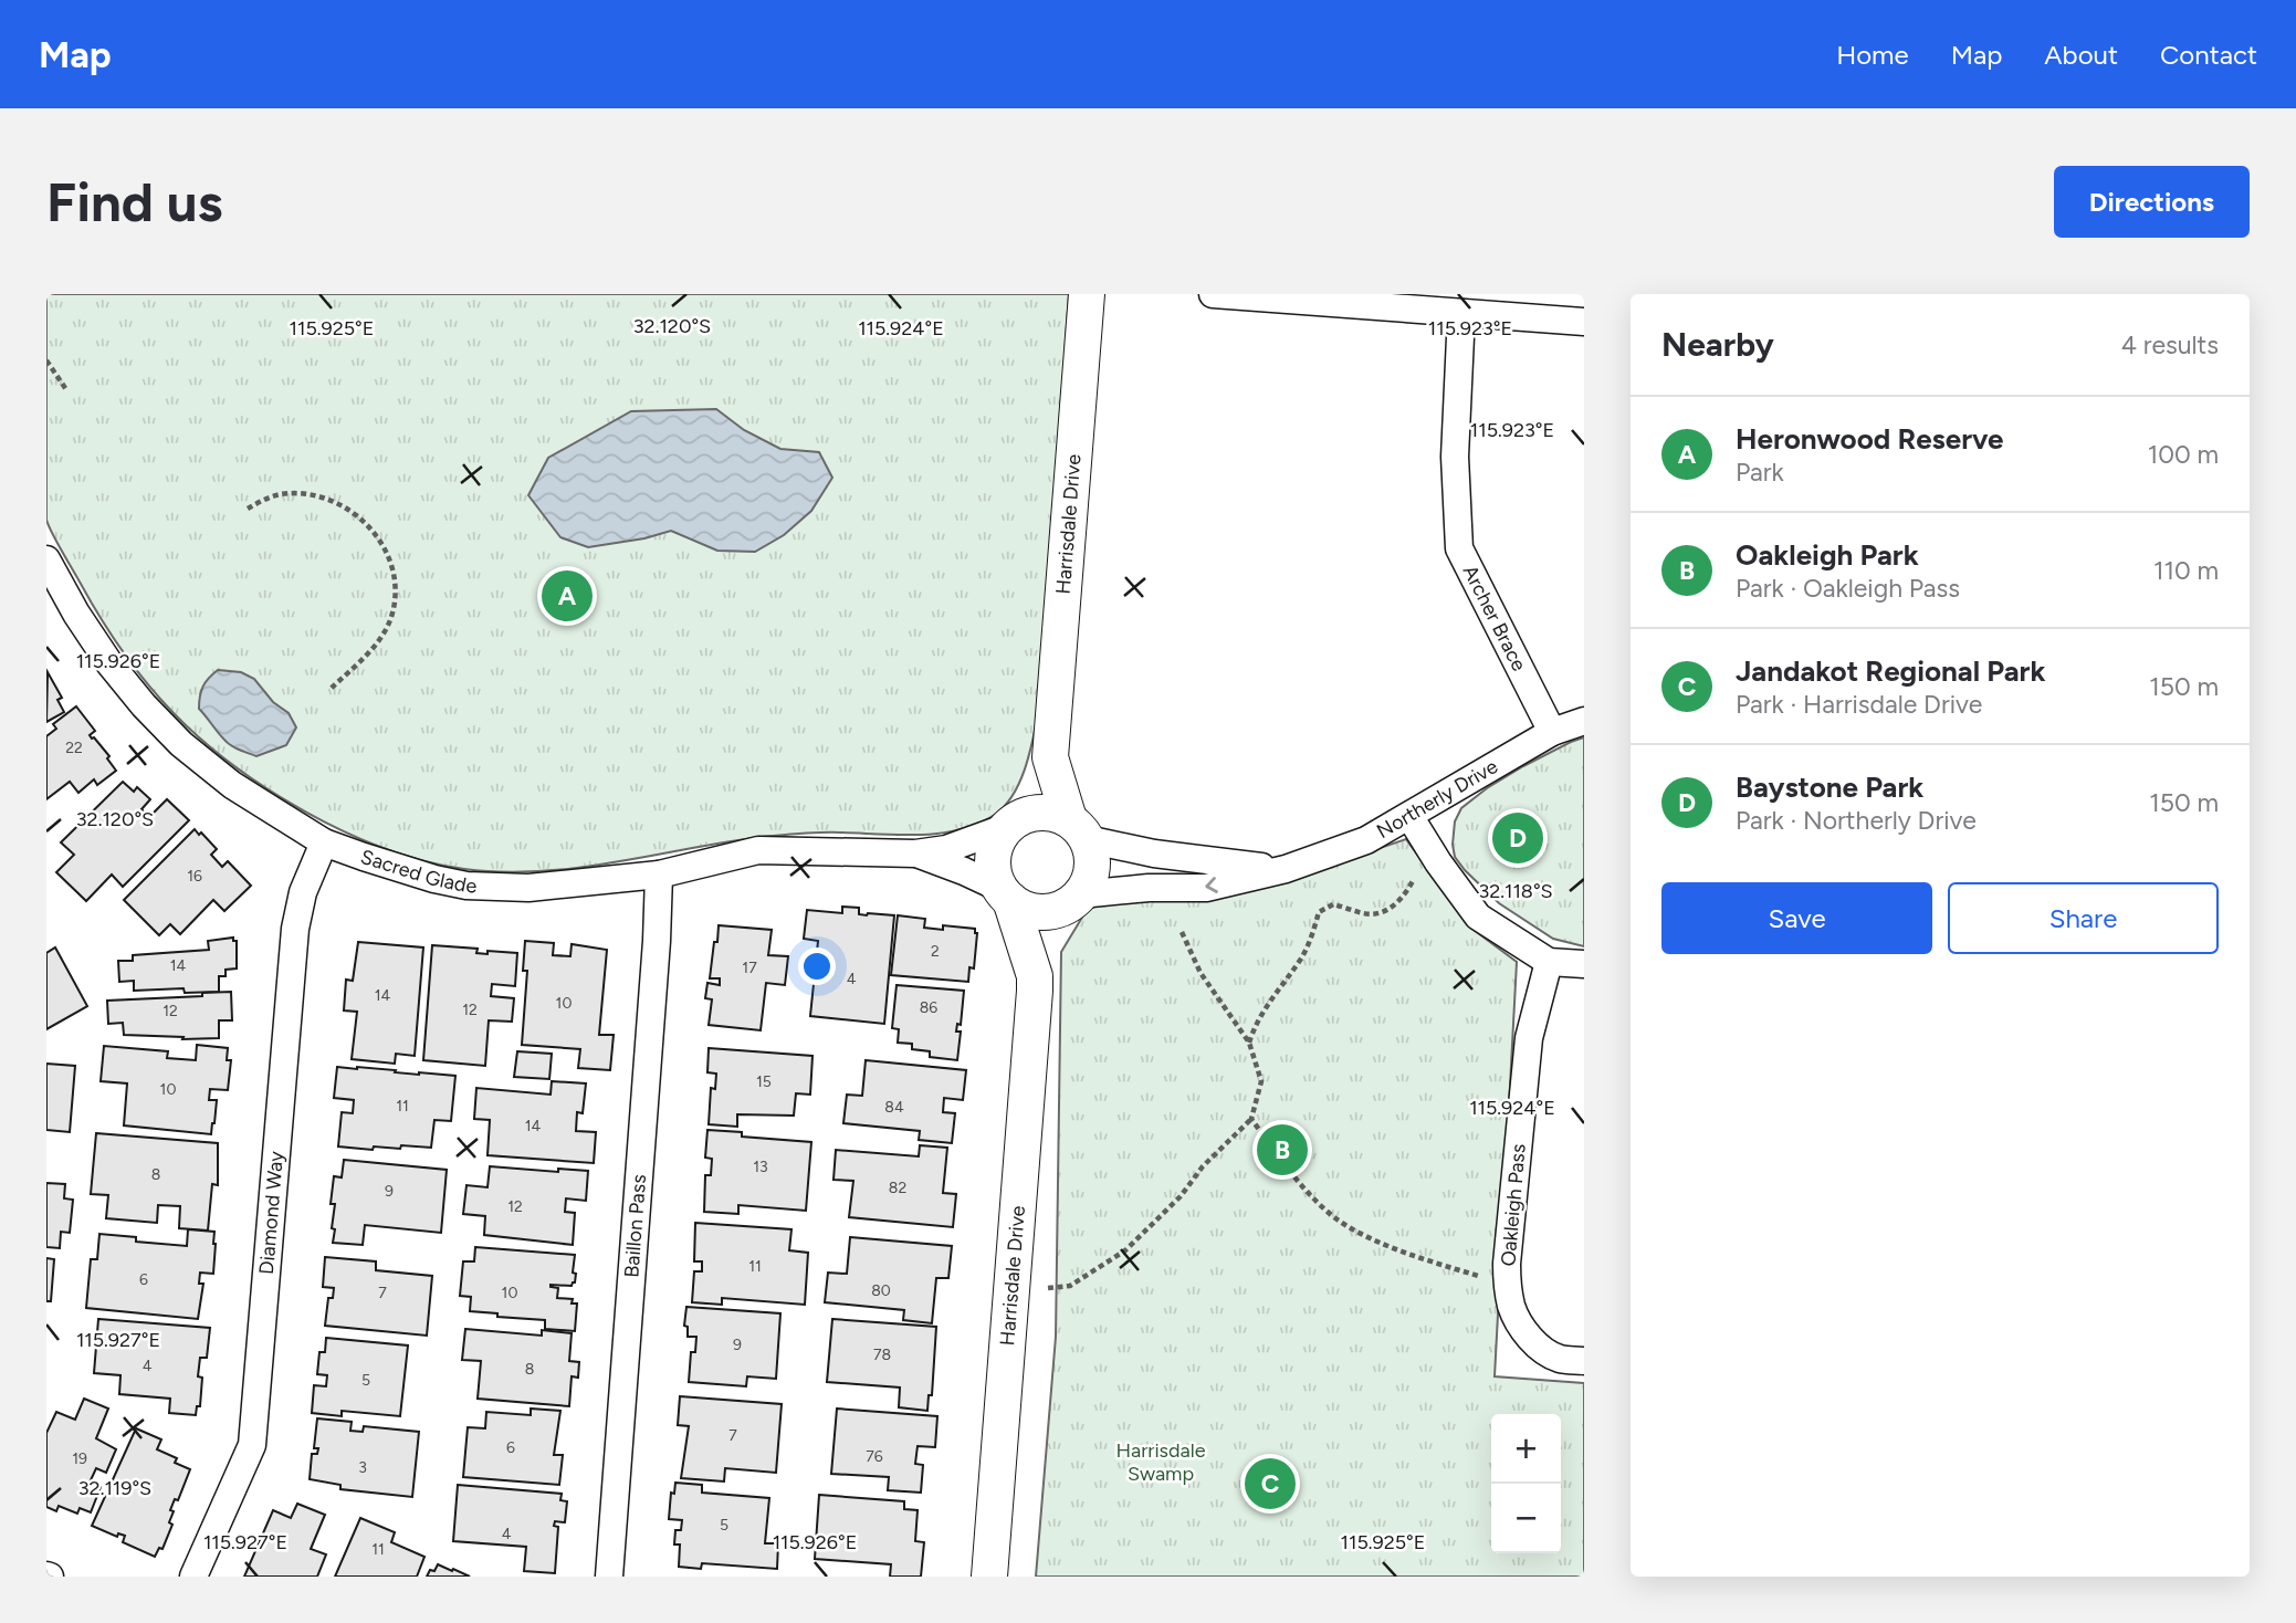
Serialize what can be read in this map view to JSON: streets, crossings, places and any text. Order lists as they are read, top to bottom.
{
  "streets": {
    "street": [
      "Harrisdale Drive",
      "Archer Brace",
      "Northerly Drive",
      "Sacred Glade",
      "Oakleigh Pass",
      "Diamond Way",
      "Baillon Pass"
    ]
  },
  "crossings": [
    ["Harrisdale Drive", "Northerly Drive"],
    ["Harrisdale Drive", "Sacred Glade"],
    ["Archer Brace", "Northerly Drive"],
    ["Northerly Drive", "Sacred Glade"],
    ["Sacred Glade", "Diamond Way"],
    ["Sacred Glade", "Baillon Pass"]
  ],
  "parks": ["Harrisdale Swamp"],
  "house_numbers": [
    "22",
    "16",
    "2",
    "14",
    "17",
    "4",
    "14",
    "10",
    "86",
    "12",
    "12",
    "15",
    "10",
    "11",
    "84",
    "14",
    "13",
    "8",
    "82",
    "9",
    "12",
    "11",
    "6",
    "80",
    "7",
    "10",
    "9",
    "78",
    "4",
    "8",
    "5",
    "7",
    "6",
    "76",
    "19",
    "3",
    "5",
    "4",
    "11"
  ],
  "page": {
    "header": "Map",
    "nav": [
      "Home",
      "Map",
      "About",
      "Contact"
    ],
    "buttons": [
      "Directions",
      ["Save", "Share"]
    ],
    "title": "Find us",
    "heading": ["Nearby", "4 results"],
    "list": [
      {
        "mark": "A",
        "name": "Heronwood Reserve",
        "note": "Park",
        "value": "100 m"
      },
      {
        "mark": "B",
        "name": "Oakleigh Park",
        "note": "Park · Oakleigh Pass",
        "value": "110 m"
      },
      {
        "mark": "C",
        "name": "Jandakot Regional Park",
        "note": "Park · Harrisdale Drive",
        "value": "150 m"
      },
      {
        "mark": "D",
        "name": "Baystone Park",
        "note": "Park · Northerly Drive",
        "value": "150 m"
      }
    ],
    "pins": [
      "A",
      "D",
      "B",
      "C"
    ],
    "map_buttons": ["+", "−"]
  },
  "coordinates": [
    "32.120°S",
    "115.925°E",
    "115.924°E",
    "115.923°E",
    "115.926°E",
    "32.118°S",
    "115.927°E",
    "32.119°S"
  ]
}
